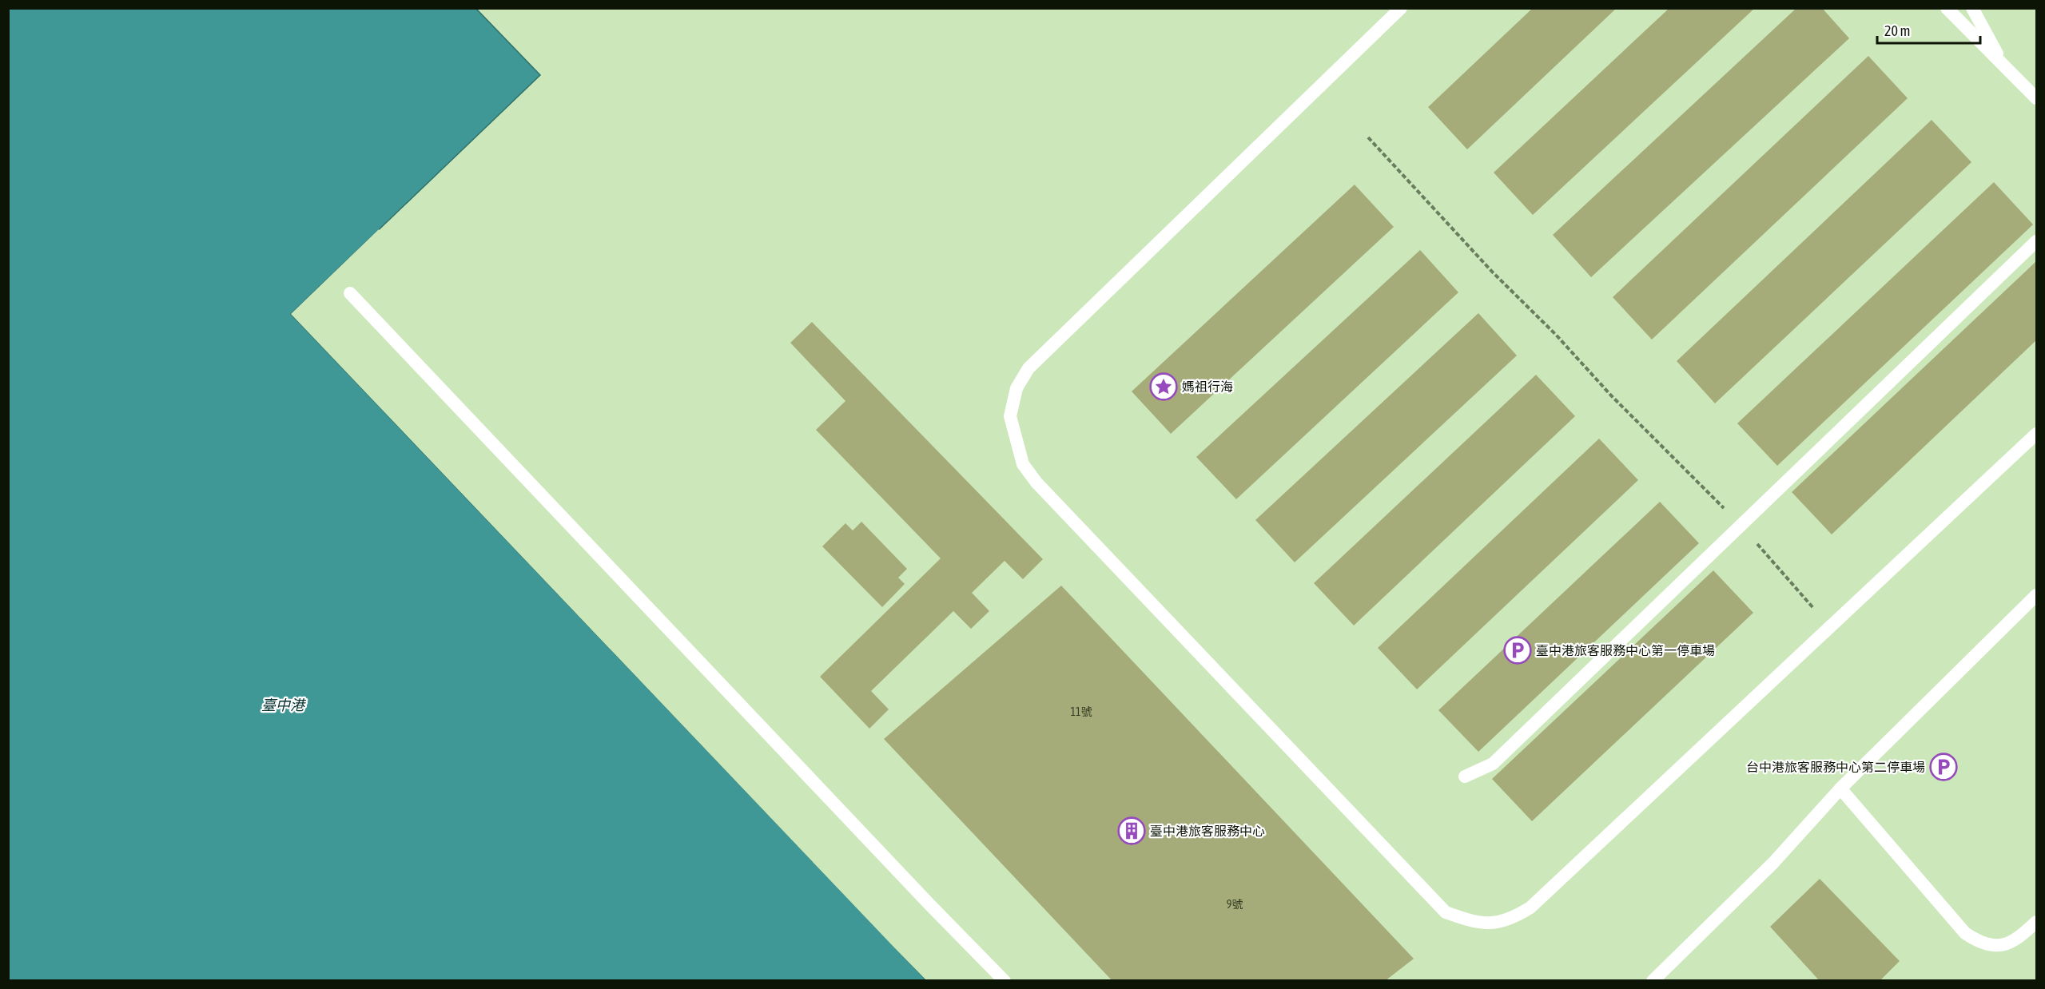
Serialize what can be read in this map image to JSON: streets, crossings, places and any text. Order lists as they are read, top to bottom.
{
  "water": ["臺中港"],
  "places": {
    "place": ["媽祖行海"],
    "parking": ["臺中港旅客服務中心第一停車場", "台中港旅客服務中心第二停車場"],
    "building": ["臺中港旅客服務中心"]
  },
  "house_numbers": ["11號", "9號"],
  "scale_bar": "20 m"
}
